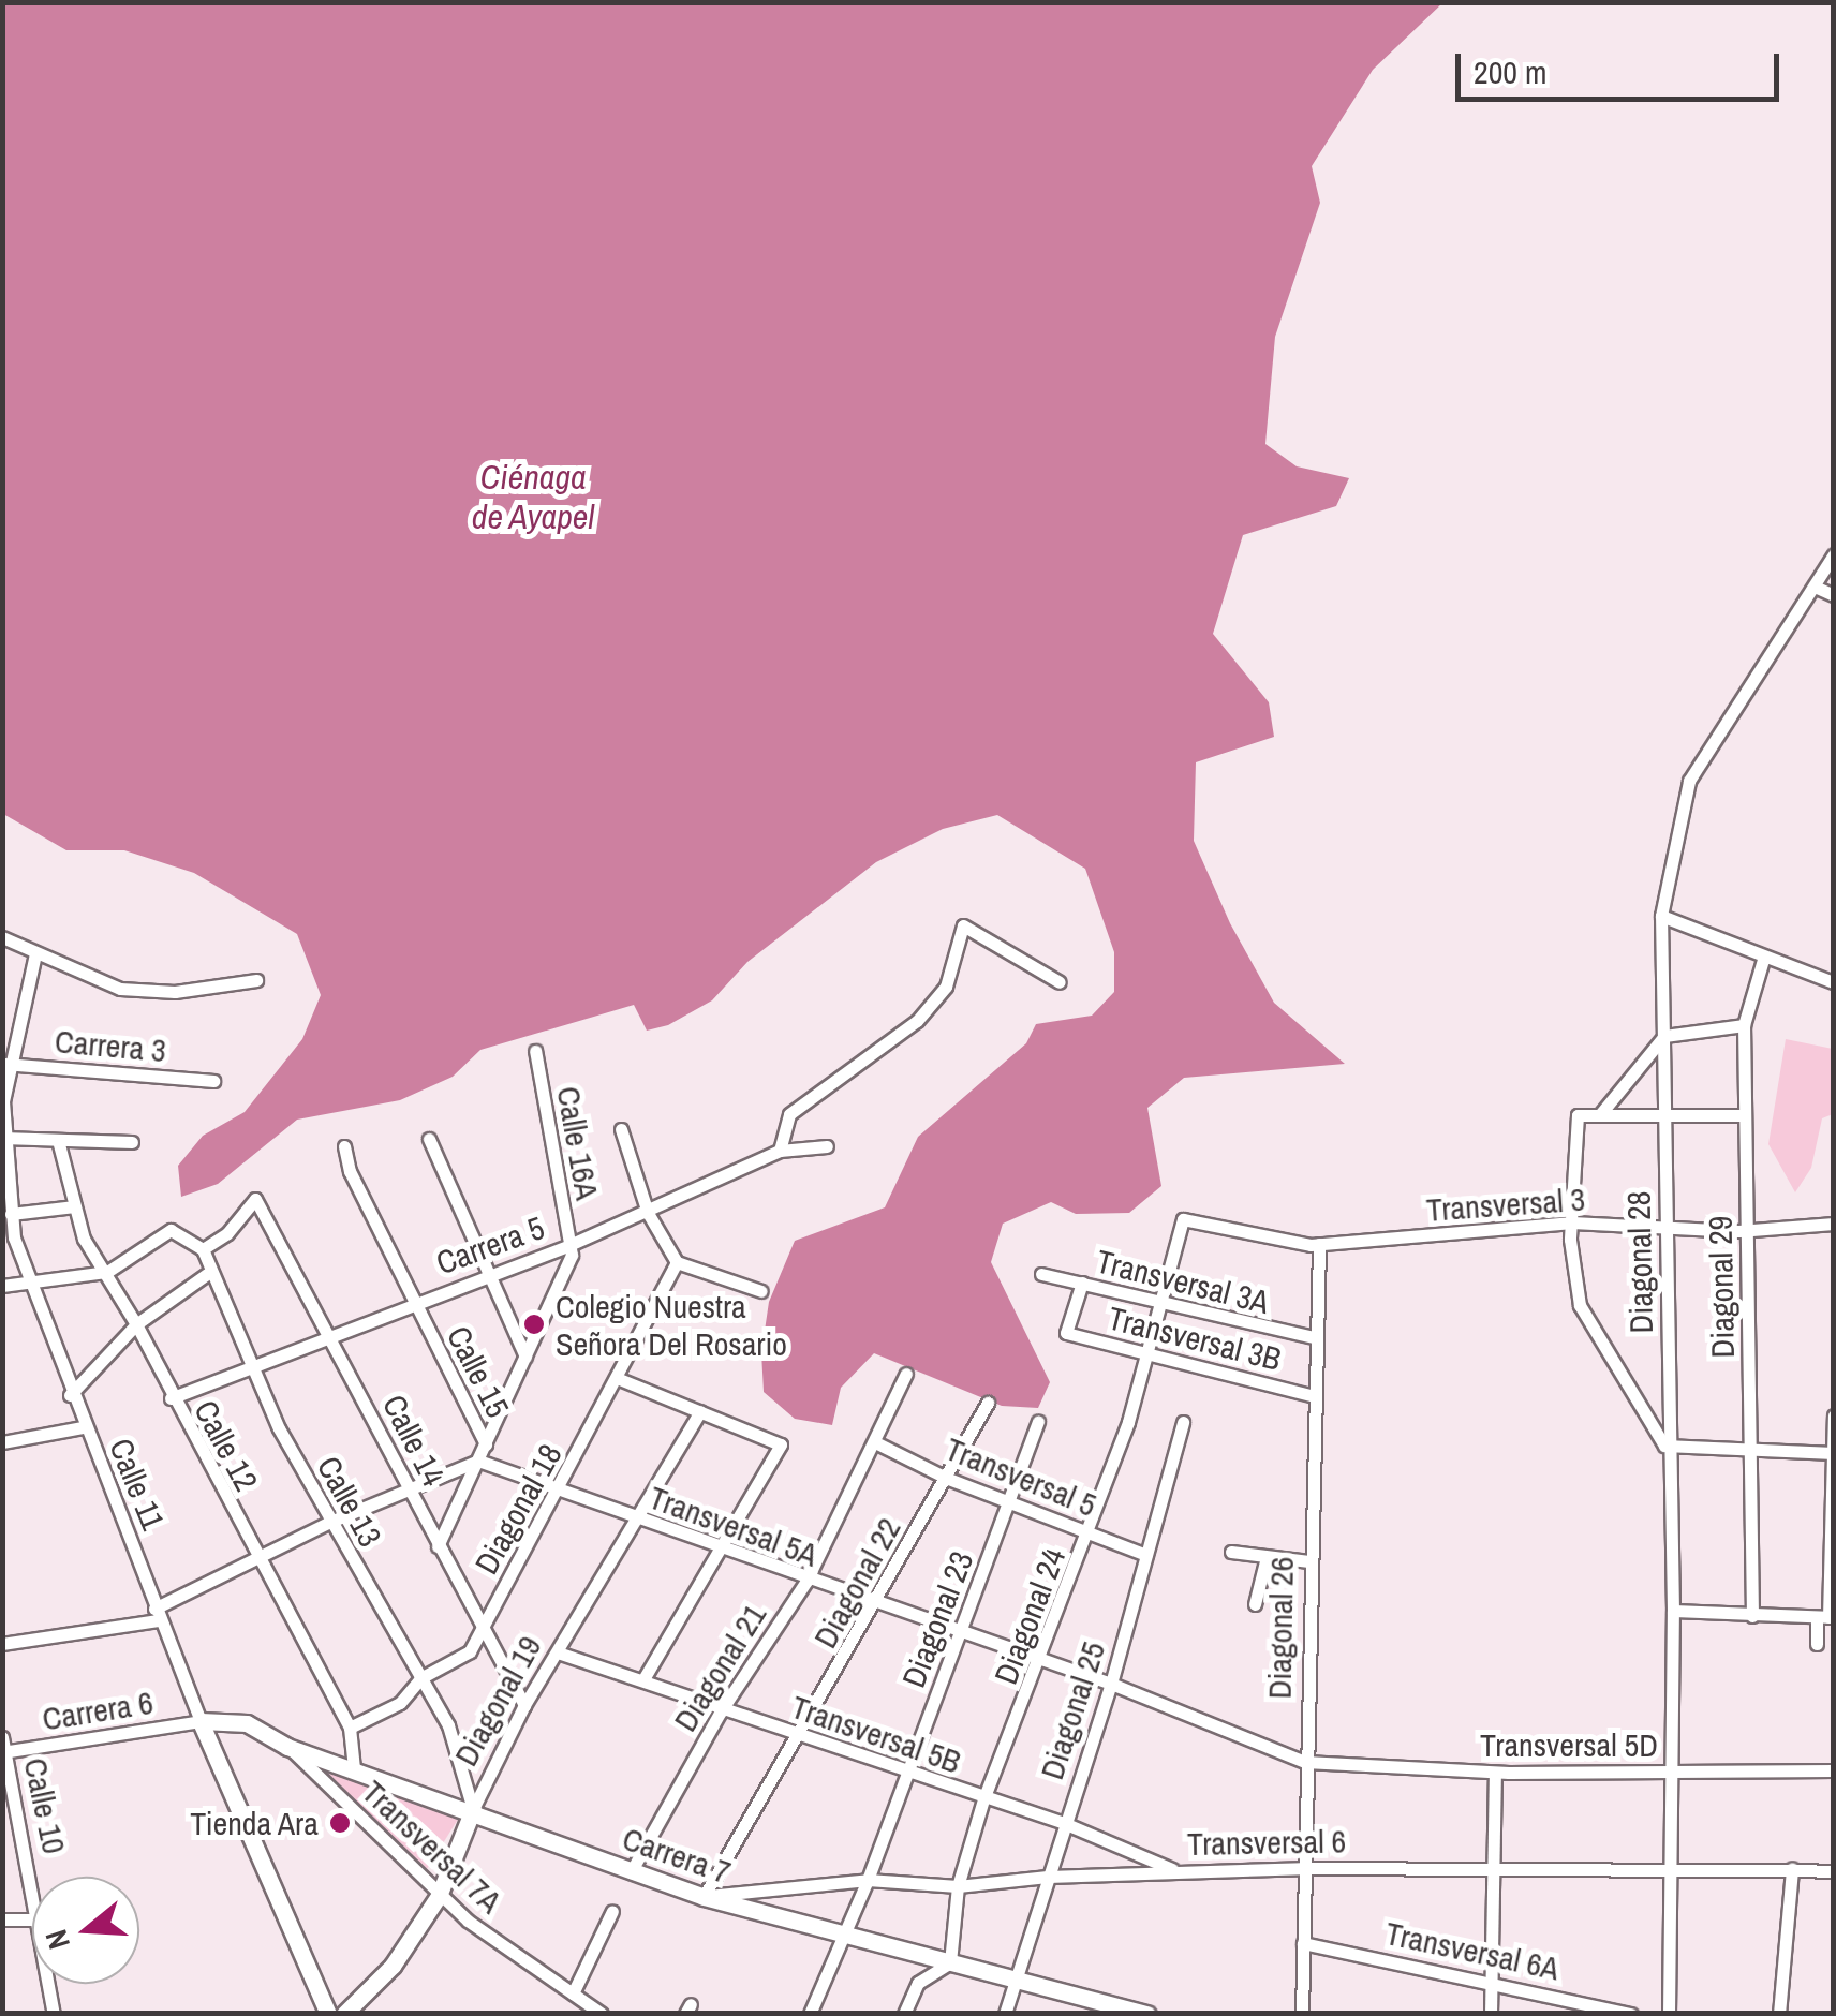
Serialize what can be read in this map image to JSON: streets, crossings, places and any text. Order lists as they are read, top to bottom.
{
  "streets": {
    "main road": ["Calle 11", "Diagonal 19", "Carrera 7"],
    "street": [
      "Carrera 3",
      "Calle 16A",
      "Transversal 3",
      "Carrera 5",
      "Diagonal 28",
      "Transversal 3A",
      "Diagonal 29",
      "Transversal 3B",
      "Calle 15",
      "Calle 14",
      "Calle 12",
      "Transversal 5",
      "Calle 13",
      "Diagonal 18",
      "Transversal 5A",
      "Diagonal 22",
      "Diagonal 24",
      "Diagonal 23",
      "Diagonal 26",
      "Diagonal 21",
      "Carrera 6",
      "Diagonal 25",
      "Transversal 5B",
      "Transversal 5D",
      "Calle 10",
      "Transversal 6",
      "Transversal 7A",
      "Transversal 6A"
    ]
  },
  "crossings": [
    ["Carrera 3", "Calle 11"],
    ["Calle 16A", "Carrera 5"],
    ["Transversal 3", "Diagonal 28"],
    ["Transversal 3", "Diagonal 29"],
    ["Transversal 3", "Diagonal 24"],
    ["Transversal 3", "Diagonal 26"],
    ["Carrera 5", "Calle 15"],
    ["Carrera 5", "Calle 14"],
    ["Carrera 5", "Calle 12"],
    ["Carrera 5", "Calle 13"],
    ["Diagonal 28", "Transversal 5D"],
    ["Diagonal 28", "Transversal 6"],
    ["Transversal 3A", "Transversal 3B"],
    ["Transversal 3A", "Diagonal 24"],
    ["Transversal 3A", "Diagonal 26"],
    ["Transversal 3B", "Diagonal 24"],
    ["Transversal 3B", "Diagonal 26"],
    ["Calle 14", "Calle 13"],
    ["Calle 14", "Diagonal 18"],
    ["Calle 14", "Diagonal 19"],
    ["Calle 12", "Diagonal 18"],
    ["Calle 12", "Carrera 7"],
    ["Transversal 5", "Diagonal 22"],
    ["Transversal 5", "Diagonal 24"],
    ["Transversal 5", "Diagonal 23"],
    ["Transversal 5", "Diagonal 21"],
    ["Transversal 5", "Diagonal 25"],
    ["Calle 11", "Carrera 6"],
    ["Calle 11", "Carrera 7"],
    ["Calle 13", "Diagonal 18"],
    ["Calle 13", "Diagonal 19"],
    ["Calle 13", "Carrera 7"],
    ["Diagonal 18", "Transversal 5A"],
    ["Transversal 5A", "Diagonal 22"],
    ["Transversal 5A", "Diagonal 24"],
    ["Transversal 5A", "Diagonal 23"],
    ["Transversal 5A", "Diagonal 26"],
    ["Transversal 5A", "Diagonal 21"],
    ["Transversal 5A", "Diagonal 19"],
    ["Transversal 5A", "Diagonal 25"],
    ["Transversal 5A", "Transversal 5D"],
    ["Diagonal 22", "Transversal 5B"],
    ["Diagonal 22", "Transversal 6"],
    ["Diagonal 22", "Carrera 7"],
    ["Diagonal 24", "Transversal 5B"],
    ["Diagonal 24", "Transversal 6"],
    ["Diagonal 24", "Carrera 7"],
    ["Diagonal 23", "Transversal 5B"],
    ["Diagonal 23", "Transversal 6"],
    ["Diagonal 23", "Carrera 7"],
    ["Diagonal 26", "Transversal 5D"],
    ["Diagonal 26", "Transversal 6"],
    ["Diagonal 26", "Transversal 6A"],
    ["Diagonal 21", "Transversal 5B"],
    ["Diagonal 21", "Carrera 7"],
    ["Diagonal 19", "Transversal 5B"],
    ["Diagonal 19", "Transversal 7A"],
    ["Diagonal 19", "Carrera 7"],
    ["Carrera 6", "Calle 10"],
    ["Carrera 6", "Carrera 7"],
    ["Diagonal 25", "Transversal 5B"],
    ["Diagonal 25", "Transversal 6"],
    ["Diagonal 25", "Carrera 7"],
    ["Transversal 5B", "Transversal 6"],
    ["Transversal 6", "Carrera 7"],
    ["Transversal 7A", "Carrera 7"]
  ],
  "water": ["Ciénaga de Ayapel"],
  "places": ["Colegio Nuestra Señora Del Rosario", "Tienda Ara"],
  "scale_bar": "200 m",
  "north": "left"
}
